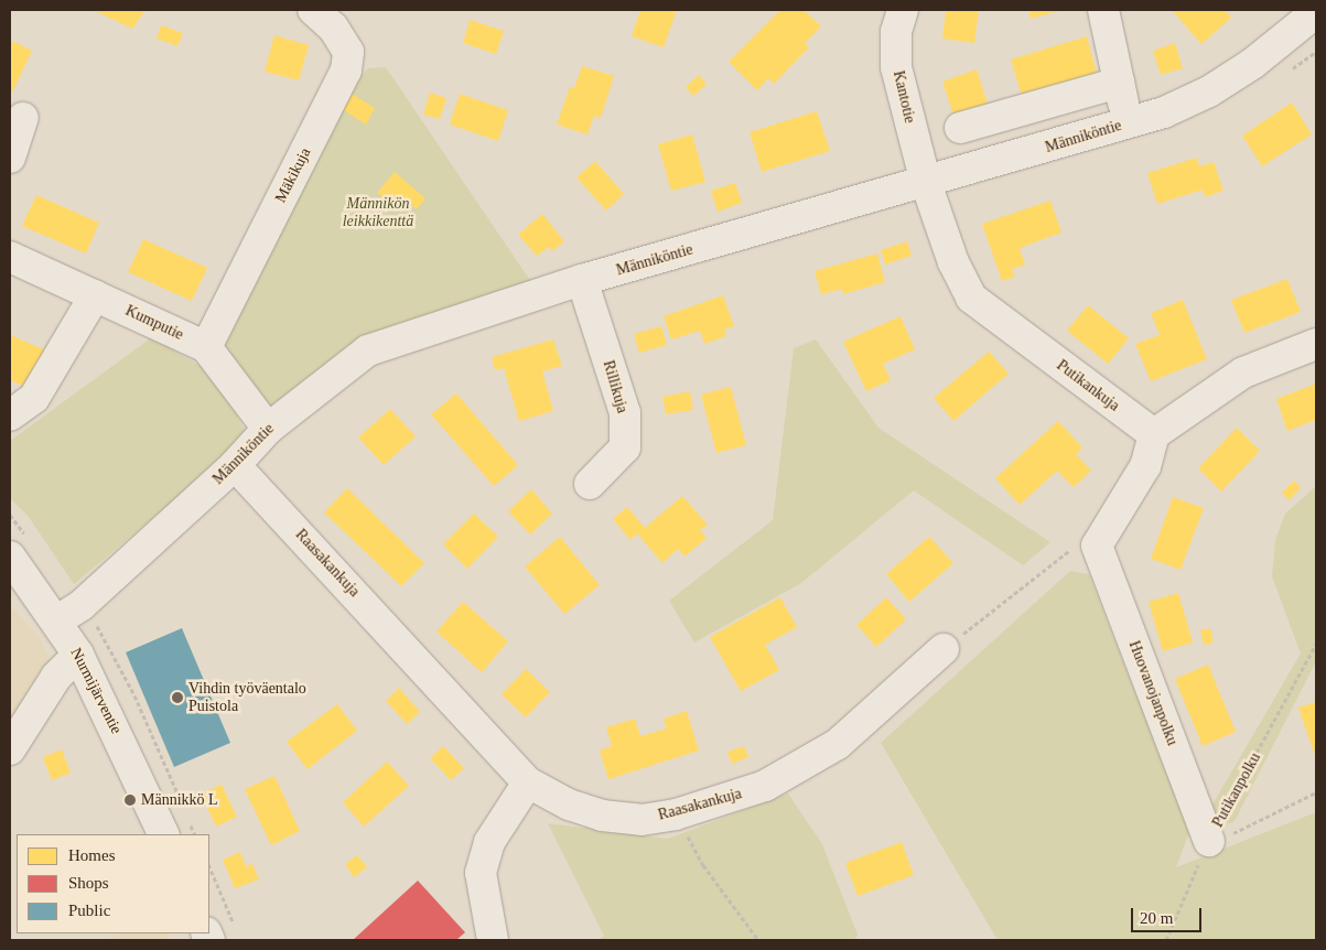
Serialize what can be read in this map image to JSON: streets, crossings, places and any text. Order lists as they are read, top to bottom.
{
  "streets": {
    "street": [
      "Kantotie",
      "Männiköntie",
      "Mäkikuja",
      "Kumputie",
      "Putikankuja",
      "Rillikuja",
      "Raasakankuja",
      "Nurmijärventie",
      "Huovanojanpolku"
    ],
    "path": ["Putikanpolku"]
  },
  "crossings": [
    ["Kantotie", "Männiköntie"],
    ["Kantotie", "Putikankuja"],
    ["Männiköntie", "Kumputie"],
    ["Männiköntie", "Putikankuja"],
    ["Männiköntie", "Rillikuja"],
    ["Männiköntie", "Raasakankuja"],
    ["Männiköntie", "Nurmijärventie"],
    ["Mäkikuja", "Kumputie"],
    ["Huovanojanpolku", "Putikanpolku"]
  ],
  "parks": ["Männikön leikkikenttä"],
  "places": ["Vihdin työväentalo Puistola", "Männikkö L"],
  "legend": ["Homes", "Shops", "Public"],
  "scale_bar": "20 m"
}
